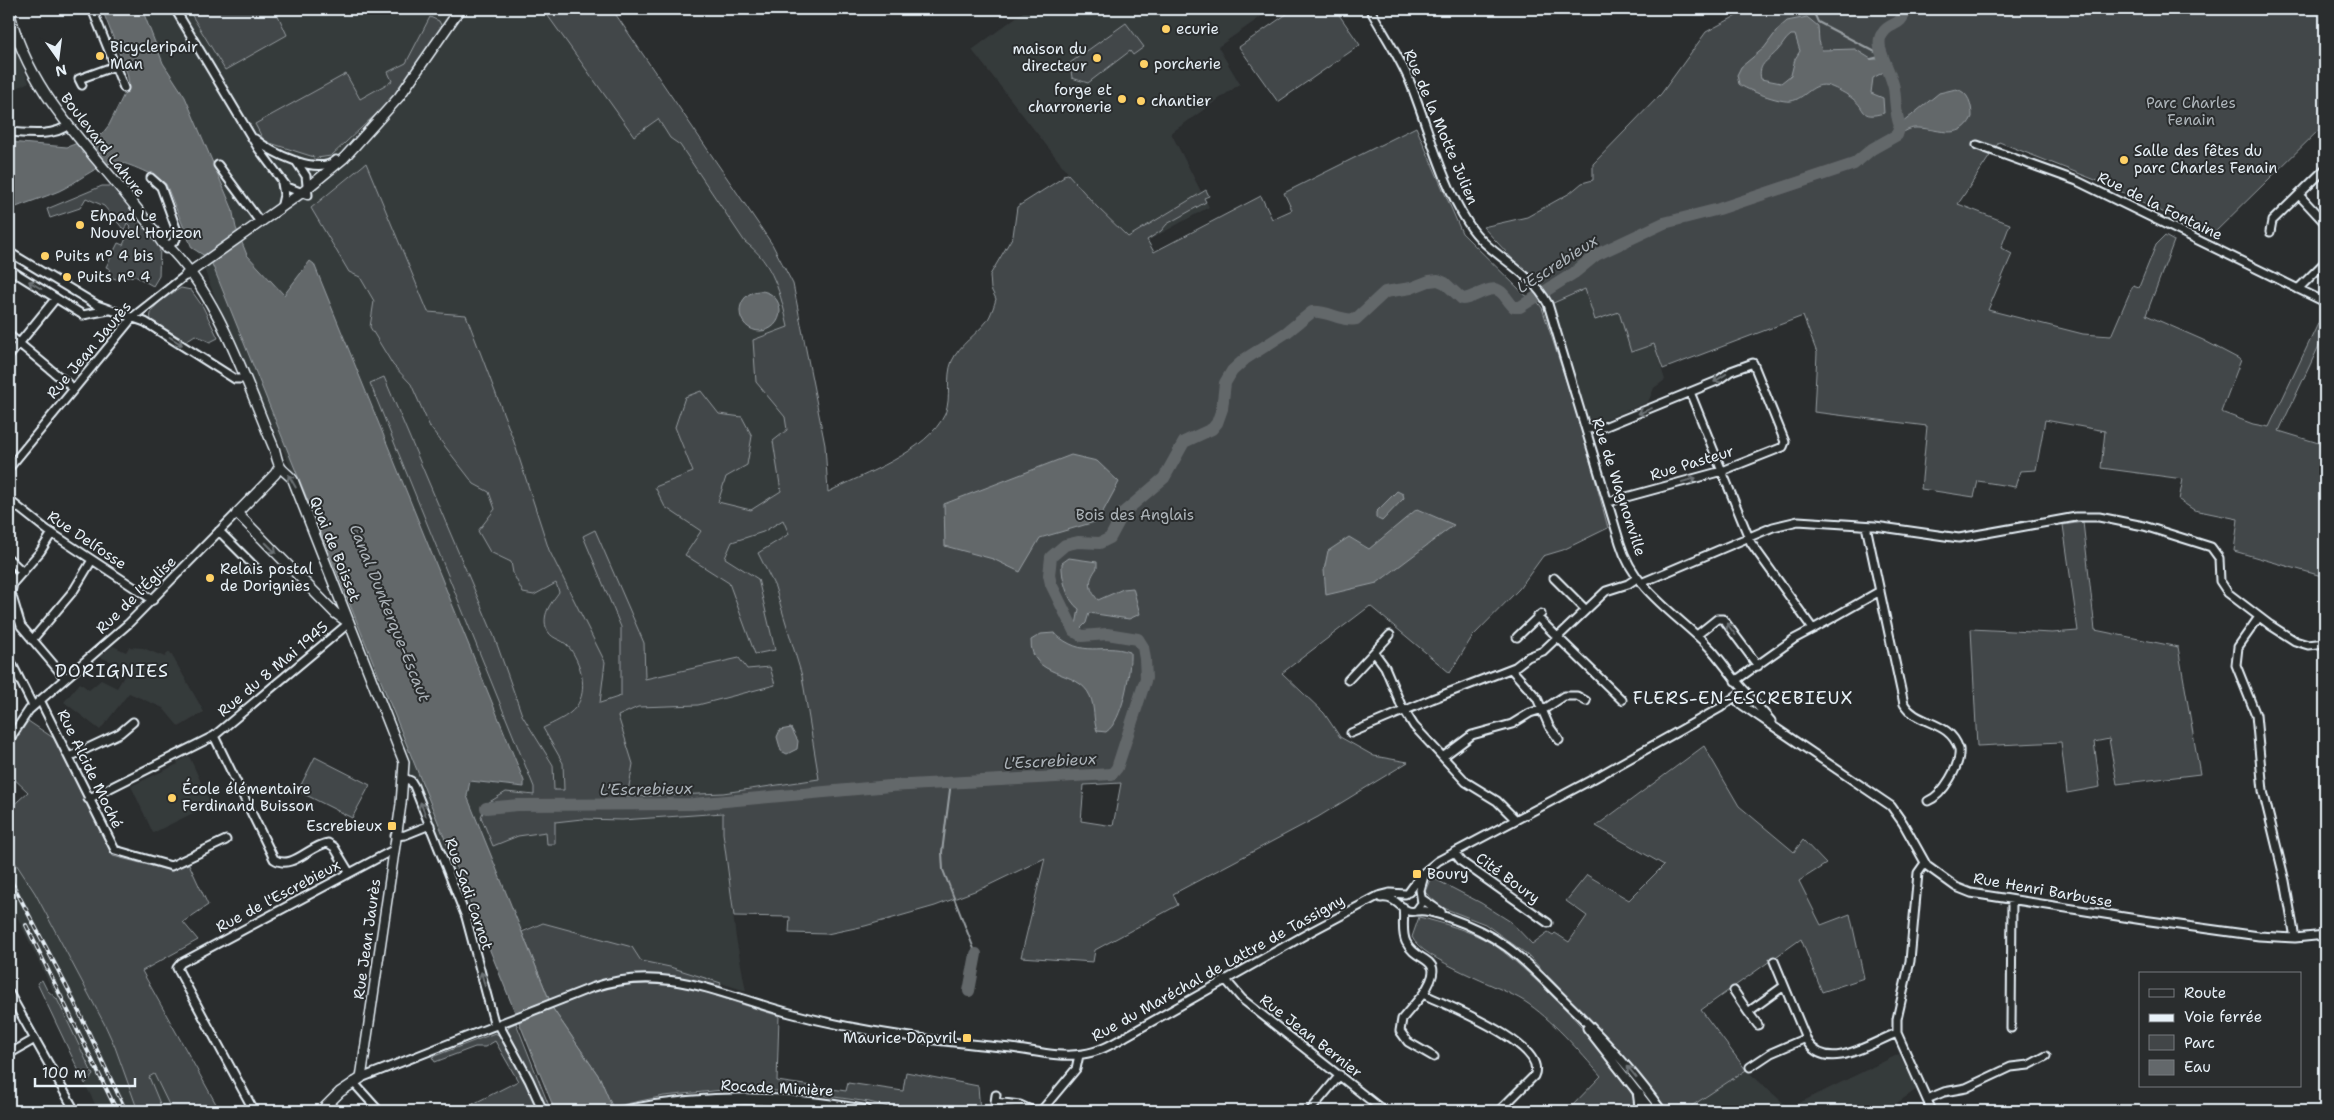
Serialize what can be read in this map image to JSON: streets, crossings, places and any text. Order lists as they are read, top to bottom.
{
  "streets": {
    "highway": ["Rocade Minière"],
    "main road": [
      "Boulevard Lahure",
      "Rue Jean Jaurès",
      "Quai de Boisset",
      "Rue de l'Église"
    ],
    "street": [
      "Rue de la Motte Julien",
      "Rue de la Fontaine",
      "Rue Pasteur",
      "Rue de Wagnonville",
      "Rue Delfosse",
      "Rue du 8 Mai 1945",
      "Rue Alcide Moché",
      "Cité Boury",
      "Rue Henri Barbusse",
      "Rue Sadi Carnot",
      "Rue de l'Escrebieux",
      "Rue du Maréchal de Lattre de Tassigny",
      "Rue Jean Bernier"
    ]
  },
  "crossings": [
    ["Rue de la Motte Julien", "Rue de Wagnonville"],
    ["Boulevard Lahure", "Rue Jean Jaurès"],
    ["Boulevard Lahure", "Quai de Boisset"],
    ["Rue Jean Jaurès", "Quai de Boisset"],
    ["Rue Jean Jaurès", "Rue de l'Escrebieux"],
    ["Rue Jean Jaurès", "Rue du Maréchal de Lattre de Tassigny"],
    ["Rue Pasteur", "Rue de Wagnonville"],
    ["Rue de Wagnonville", "Rue Henri Barbusse"],
    ["Rue Delfosse", "Rue de l'Église"],
    ["Quai de Boisset", "Rue de l'Église"],
    ["Quai de Boisset", "Rue du 8 Mai 1945"],
    ["Quai de Boisset", "Rue Sadi Carnot"],
    ["Rue de l'Église", "Rue Alcide Moché"],
    ["Rue du 8 Mai 1945", "Rue Alcide Moché"],
    ["Rue Sadi Carnot", "Rue du Maréchal de Lattre de Tassigny"],
    ["Rue du Maréchal de Lattre de Tassigny", "Rue Jean Bernier"]
  ],
  "one_way": ["Rue Sadi Carnot"],
  "districts": ["DORIGNIES", "FLERS-EN-ESCREBIEUX"],
  "water": ["L'Escrebieux", "Canal Dunkerque-Escaut"],
  "parks": ["Parc Charles Fenain", "Bois des Anglais"],
  "places": {
    "other": [
      "ecurie",
      "Bicycleripair Man",
      "maison du directeur",
      "porcherie",
      "forge et charronerie",
      "chantier",
      "Salle des fêtes du parc Charles Fenain",
      "Ehpad Le Nouvel Horizon",
      "Puits n° 4 bis",
      "Puits n° 4",
      "Relais postal de Dorignies",
      "École élémentaire Ferdinand Buisson"
    ],
    "transit": ["Escrebieux", "Boury", "Maurice Dapvril"]
  },
  "legend": [
    "Route",
    "Voie ferrée",
    "Parc",
    "Eau"
  ],
  "scale_bar": "100 m",
  "north": "bottom"
}
